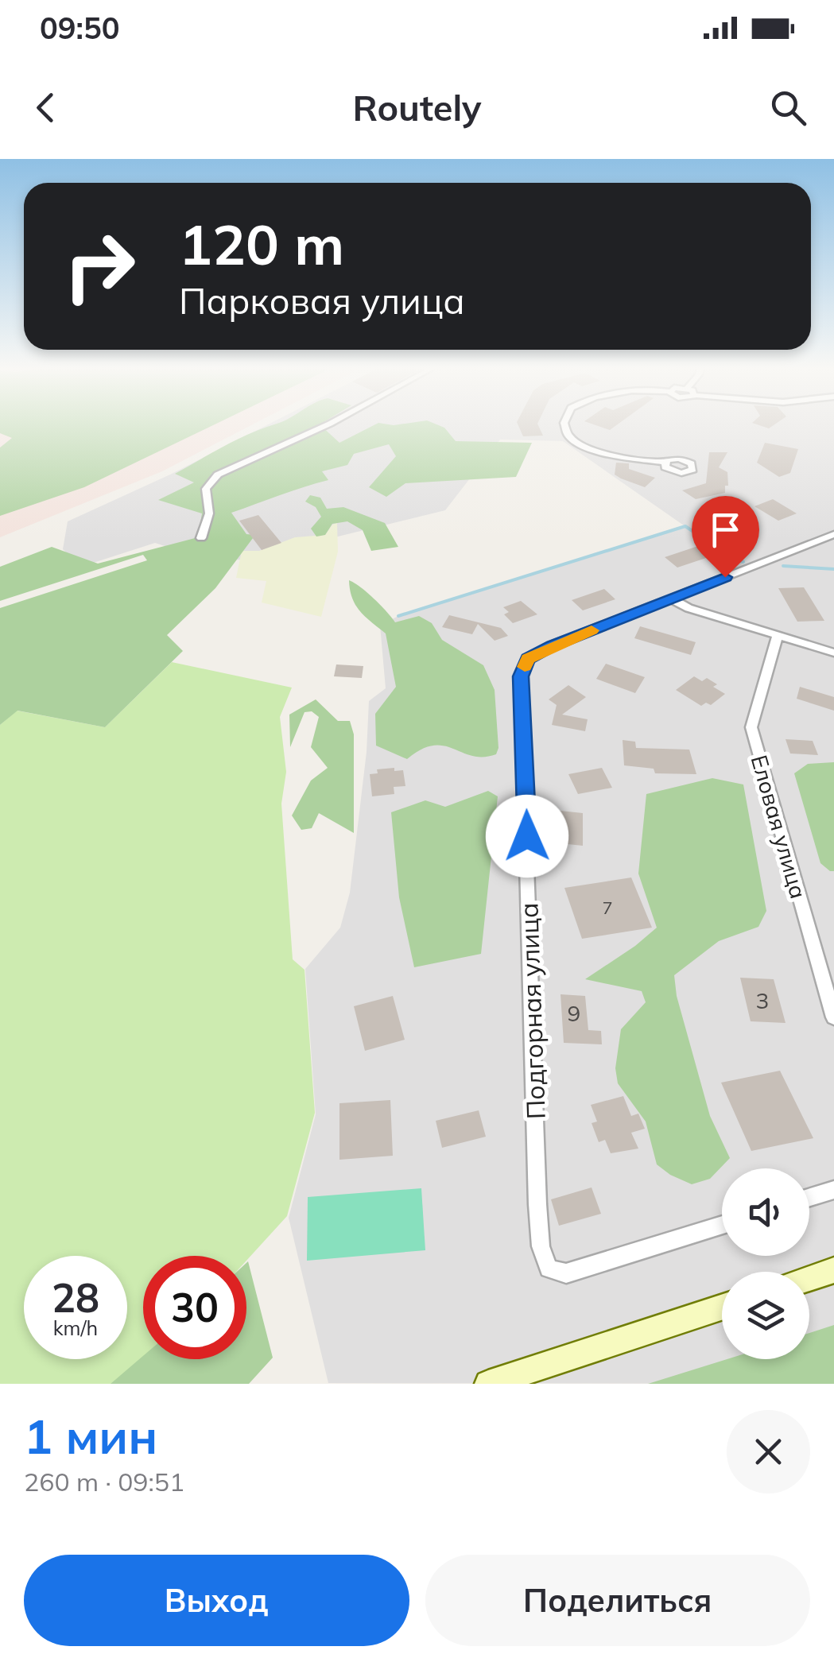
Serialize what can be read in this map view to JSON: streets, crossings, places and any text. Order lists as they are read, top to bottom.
{
  "streets": {
    "street": ["Еловая улица", "Подгорная улица"]
  },
  "house_numbers": ["7", "3", "9"],
  "page": {
    "status": "09:50",
    "header": "Routely",
    "turn": ["120 m", "Парковая улица"],
    "speed": "28 km/h",
    "limit": "30",
    "heading": ["1 мин", "260 m · 09:51"],
    "buttons": ["Выход", "Поделиться"]
  }
}
